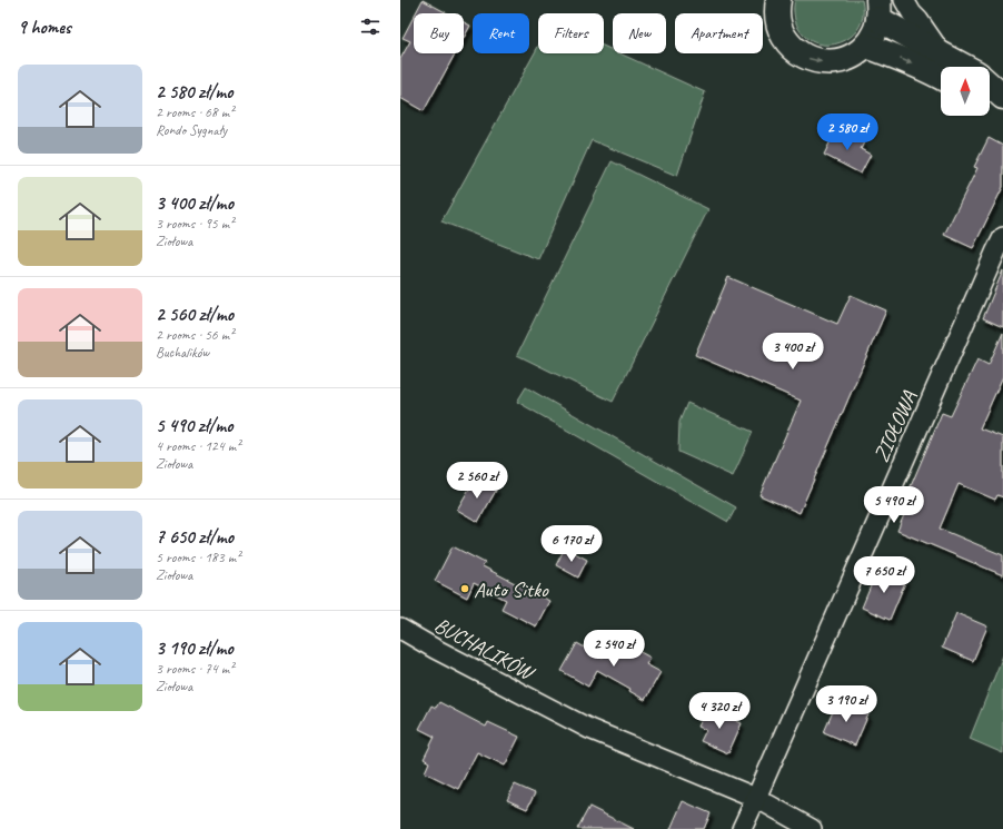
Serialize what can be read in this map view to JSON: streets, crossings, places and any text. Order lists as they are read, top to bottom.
{
  "streets": {
    "street": ["ZIOŁOWA", "BUCHALIKÓW"]
  },
  "crossings": [
    ["ZIOŁOWA", "BUCHALIKÓW"]
  ],
  "places": ["Auto Sitko"],
  "north": "top",
  "page": {
    "heading": "9 homes",
    "chip": [
      "Buy",
      "Rent",
      "Filters",
      "New",
      "Apartment"
    ],
    "list": [
      {
        "name": "2 580 zł/mo",
        "note": "2 rooms · 68 m² · Rondo Sygnały"
      },
      {
        "name": "3 400 zł/mo",
        "note": "3 rooms · 95 m² · Ziołowa"
      },
      {
        "name": "2 560 zł/mo",
        "note": "2 rooms · 56 m² · Buchalików"
      },
      {
        "name": "5 490 zł/mo",
        "note": "4 rooms · 124 m² · Ziołowa"
      },
      {
        "name": "7 650 zł/mo",
        "note": "5 rooms · 183 m² · Ziołowa"
      },
      {
        "name": "3 190 zł/mo",
        "note": "3 rooms · 74 m² · Ziołowa"
      }
    ],
    "price": [
      "2 580 zł",
      "3 400 zł",
      "2 560 zł",
      "5 490 zł",
      "6 170 zł",
      "7 650 zł",
      "2 540 zł",
      "3 190 zł",
      "4 320 zł"
    ]
  }
}
